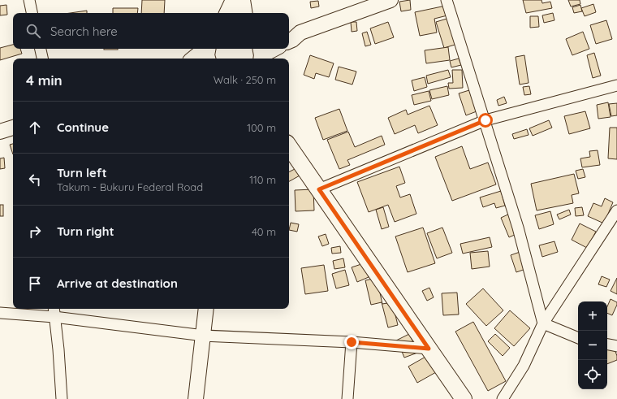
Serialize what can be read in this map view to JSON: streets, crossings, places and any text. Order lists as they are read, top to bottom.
{
  "page": {
    "search": "Search here",
    "heading": ["4 min", "Walk · 250 m"],
    "list": [
      ["Continue", "100 m"],
      ["Turn left", "Takum - Bukuru Federal Road", "110 m"],
      ["Turn right", "40 m"],
      "Arrive at destination"
    ],
    "map_buttons": ["+", "−"]
  }
}
